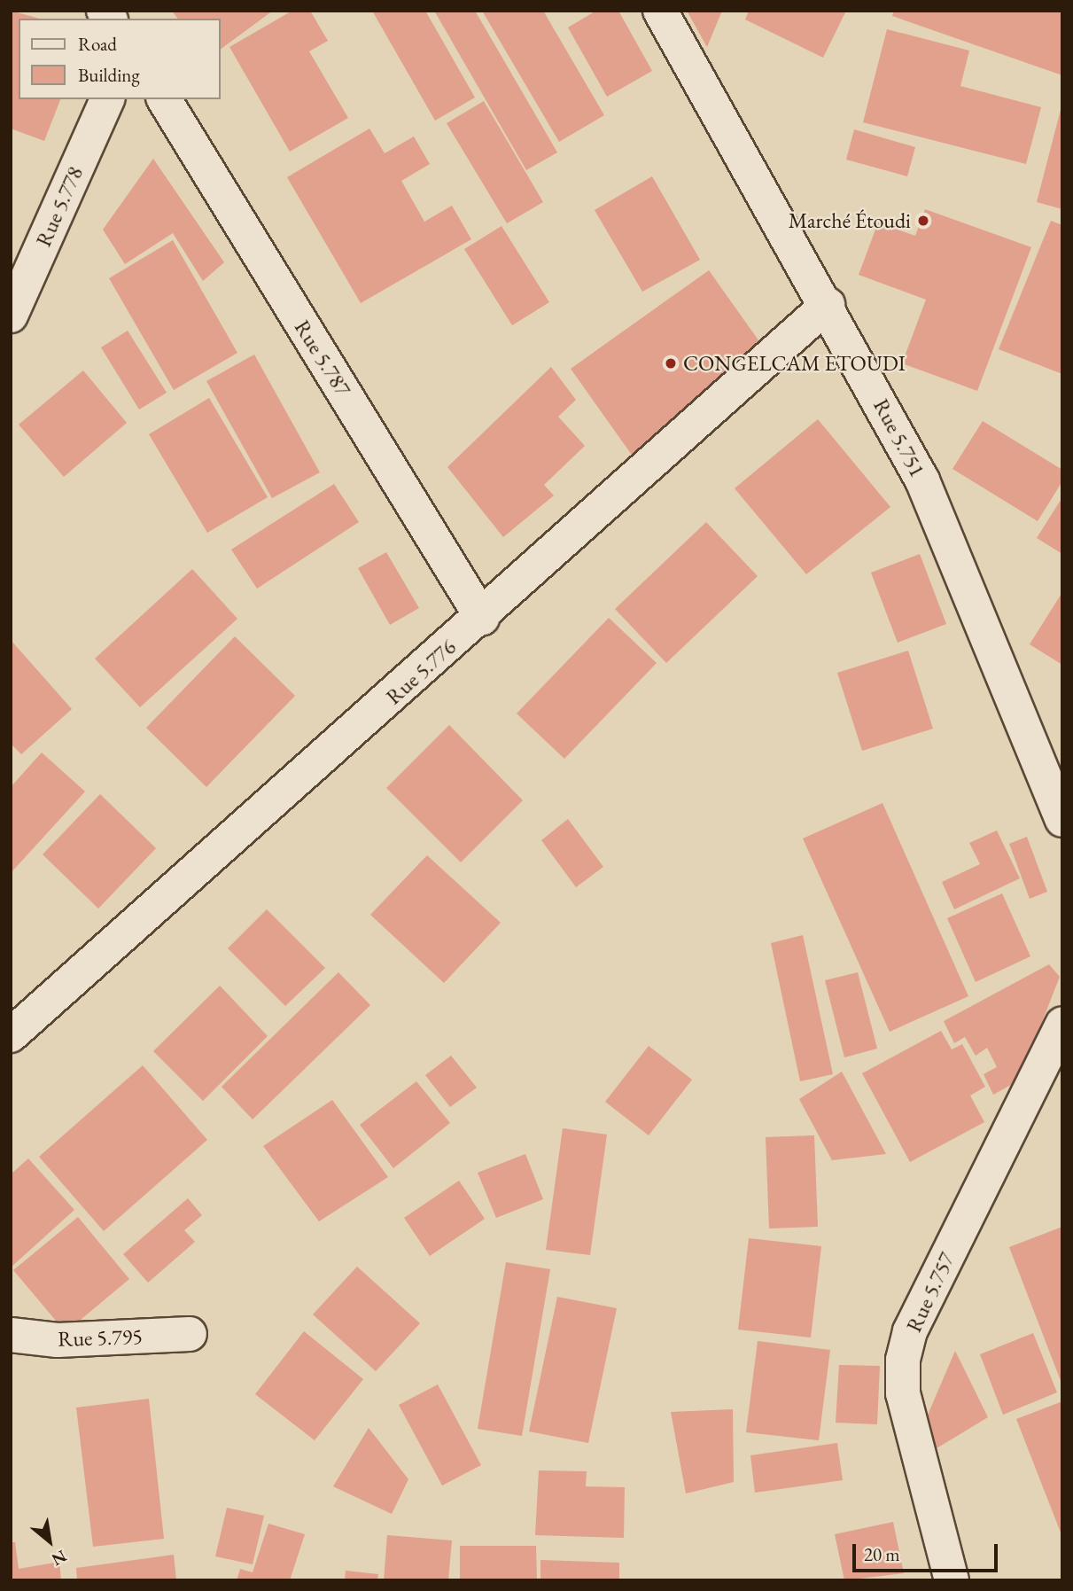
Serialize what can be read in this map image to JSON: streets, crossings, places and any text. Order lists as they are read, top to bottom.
{
  "streets": {
    "street": [
      "Rue 5.778",
      "Rue 5.787",
      "Rue 5.751",
      "Rue 5.776",
      "Rue 5.757",
      "Rue 5.795"
    ]
  },
  "crossings": [
    ["Rue 5.787", "Rue 5.776"],
    ["Rue 5.751", "Rue 5.776"]
  ],
  "places": ["Marché Étoudi", "CONGELCAM ETOUDI"],
  "legend": ["Road", "Building"],
  "scale_bar": "20 m",
  "north": "bottom right"
}
